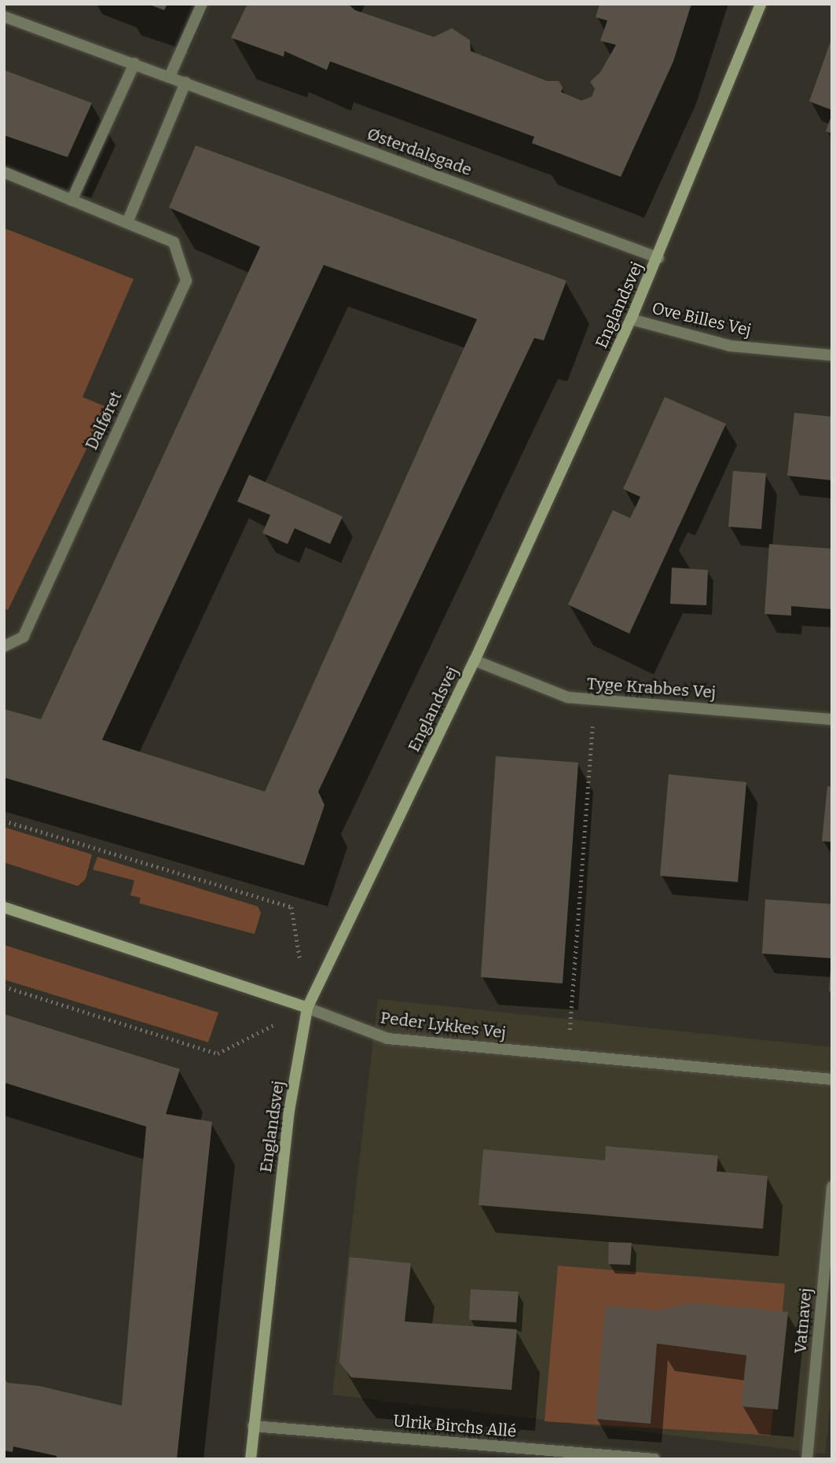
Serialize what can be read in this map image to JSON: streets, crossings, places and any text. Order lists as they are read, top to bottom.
{
  "streets": {
    "street": [
      "Østerdalsgade",
      "Englandsvej",
      "Ove Billes Vej",
      "Dalføret",
      "Tyge Krabbes Vej",
      "Peder Lykkes Vej",
      "Vatnavej",
      "Ulrik Birchs Allé"
    ]
  },
  "crossings": [
    ["Østerdalsgade", "Englandsvej"],
    ["Englandsvej", "Ove Billes Vej"],
    ["Englandsvej", "Tyge Krabbes Vej"],
    ["Englandsvej", "Peder Lykkes Vej"],
    ["Englandsvej", "Ulrik Birchs Allé"]
  ]
}
